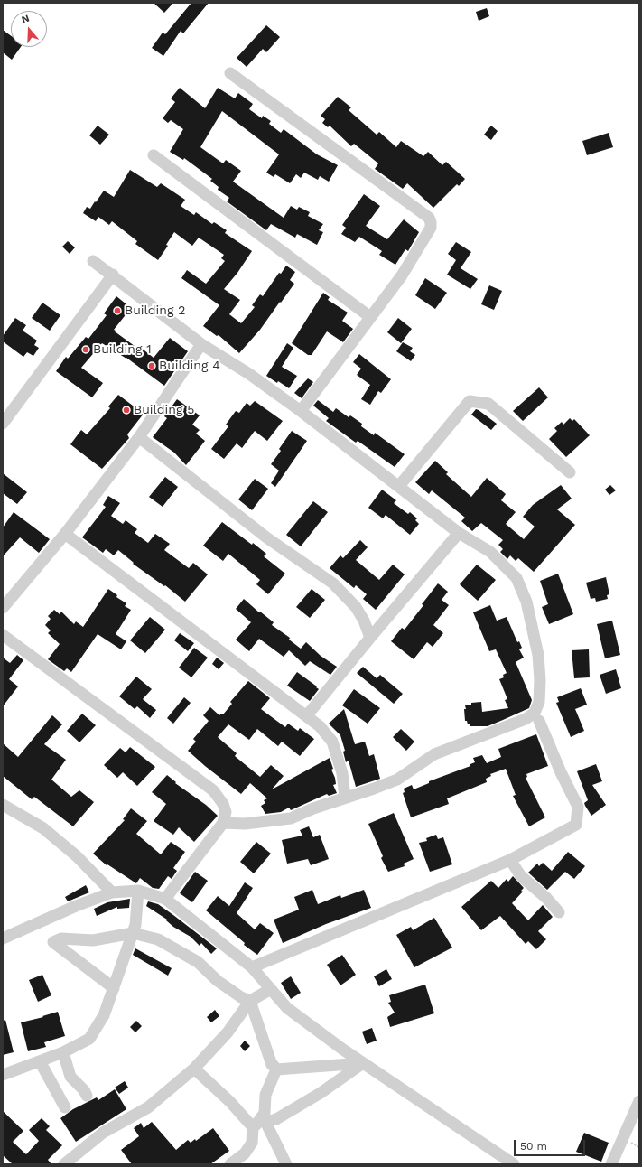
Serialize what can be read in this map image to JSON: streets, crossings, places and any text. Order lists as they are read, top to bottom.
{
  "places": [
    "Building 2",
    "Building 1",
    "Building 4",
    "Building 5"
  ],
  "scale_bar": "50 m",
  "north": "top"
}
